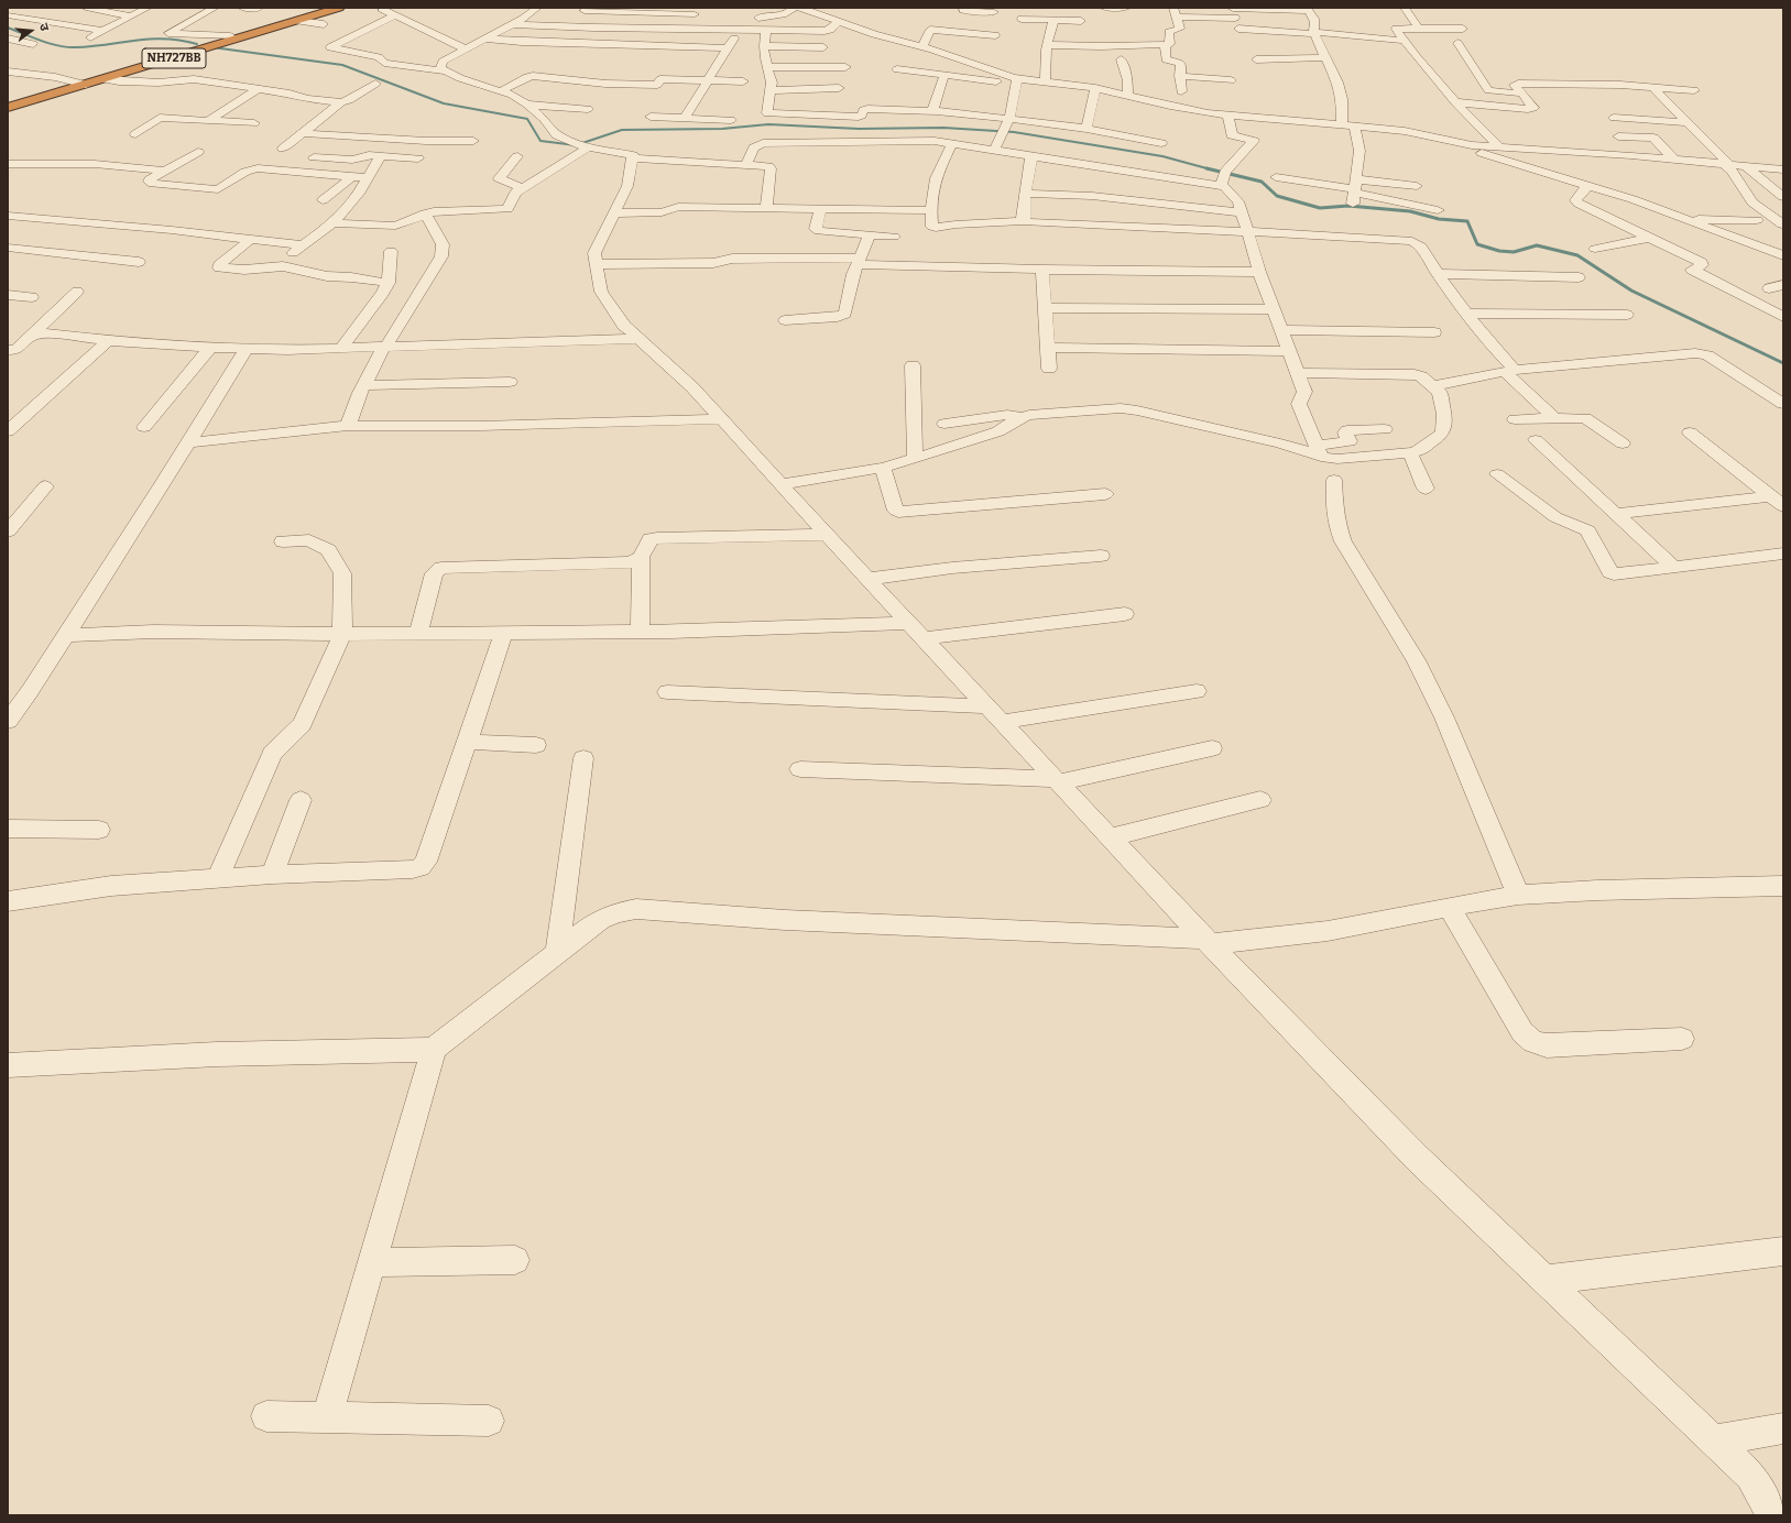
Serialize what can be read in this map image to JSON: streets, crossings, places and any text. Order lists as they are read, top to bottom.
{
  "streets": {
    "highway": ["NH727BB"]
  },
  "north": "right"
}
